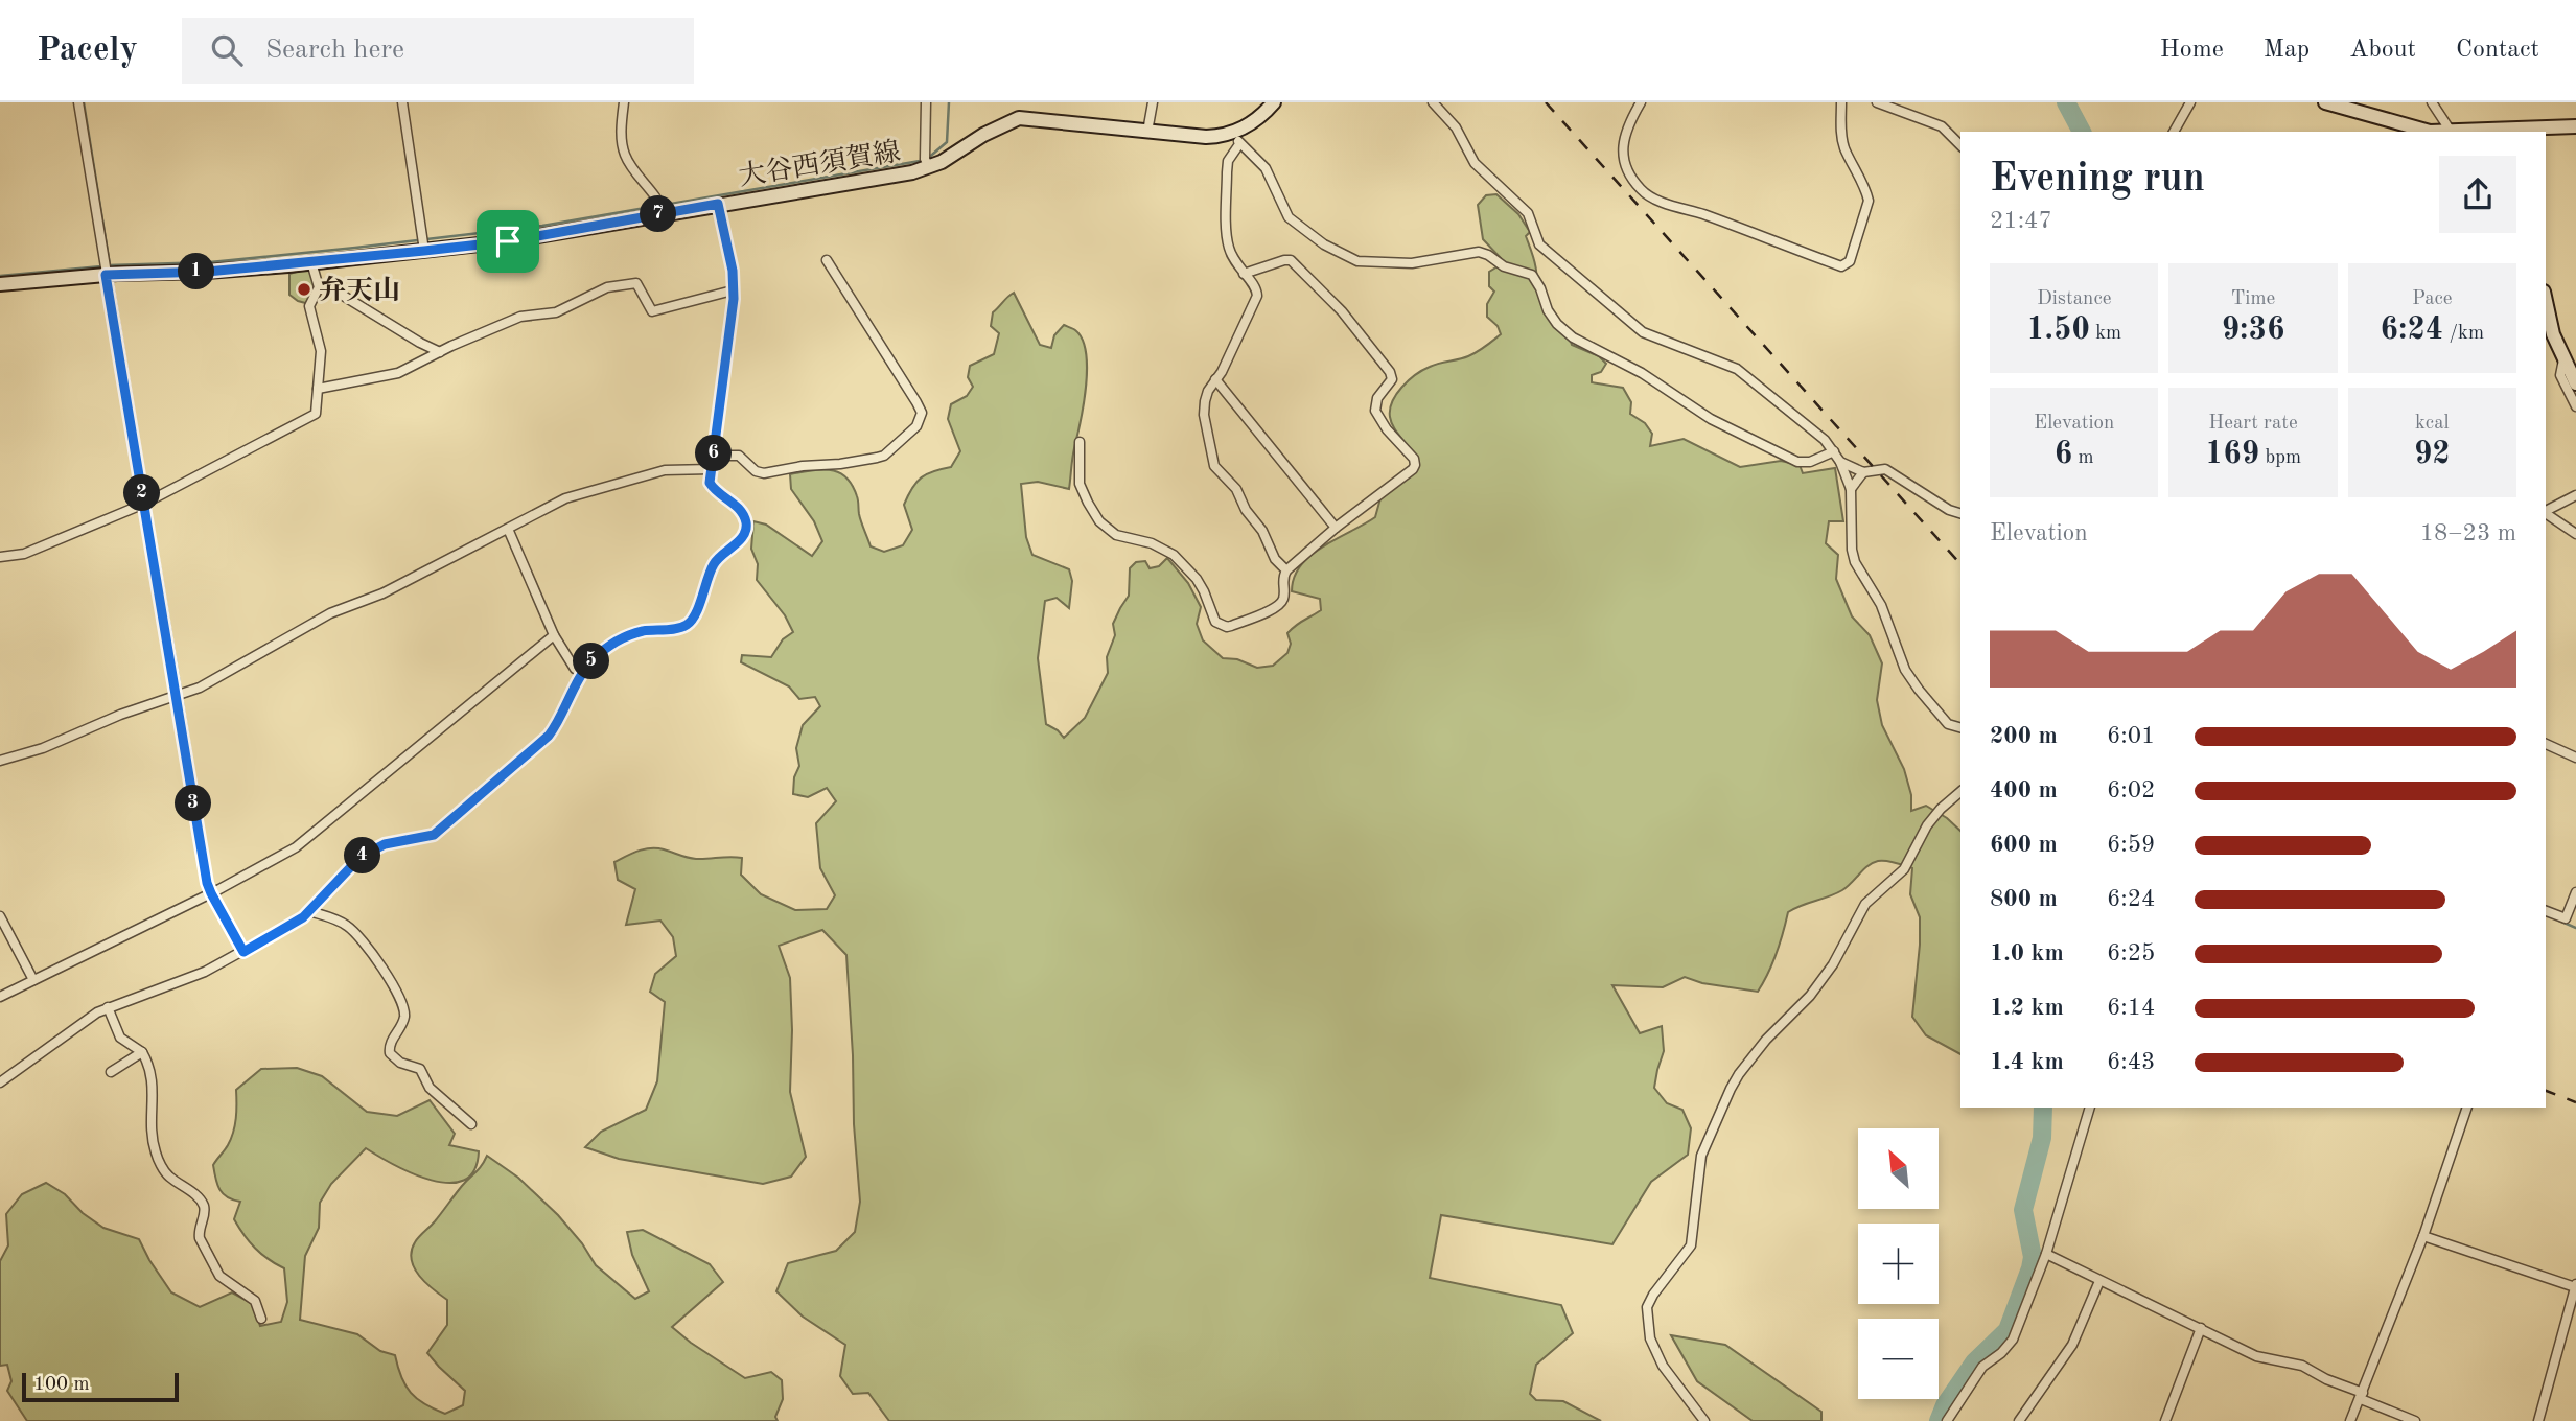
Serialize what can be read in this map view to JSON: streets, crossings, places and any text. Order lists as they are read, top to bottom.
{
  "streets": {
    "main road": ["大谷西須賀線"]
  },
  "places": ["弁天山"],
  "scale_bar": "100 m",
  "north": "top left",
  "page": {
    "header": "Pacely",
    "search": "Search here",
    "nav": [
      "Home",
      "Map",
      "About",
      "Contact"
    ],
    "heading": ["Evening run", "21:47"],
    "pins": [
      "7",
      "1",
      "6",
      "2",
      "5",
      "3",
      "4"
    ],
    "stats": [
      ["Distance", "1.50 km"],
      ["Time", "9:36"],
      ["Pace", "6:24 /km"],
      ["Elevation", "6 m"],
      ["Heart rate", "169 bpm"],
      ["kcal", "92"]
    ],
    "chart": ["Elevation", "18–23 m"],
    "list": [
      {
        "name": "200 m",
        "note": "6:01"
      },
      {
        "name": "400 m",
        "note": "6:02"
      },
      {
        "name": "600 m",
        "note": "6:59"
      },
      {
        "name": "800 m",
        "note": "6:24"
      },
      {
        "name": "1.0 km",
        "note": "6:25"
      },
      {
        "name": "1.2 km",
        "note": "6:14"
      },
      {
        "name": "1.4 km",
        "note": "6:43"
      }
    ],
    "map_buttons": ["+", "−"],
    "scale": "100 m"
  }
}
